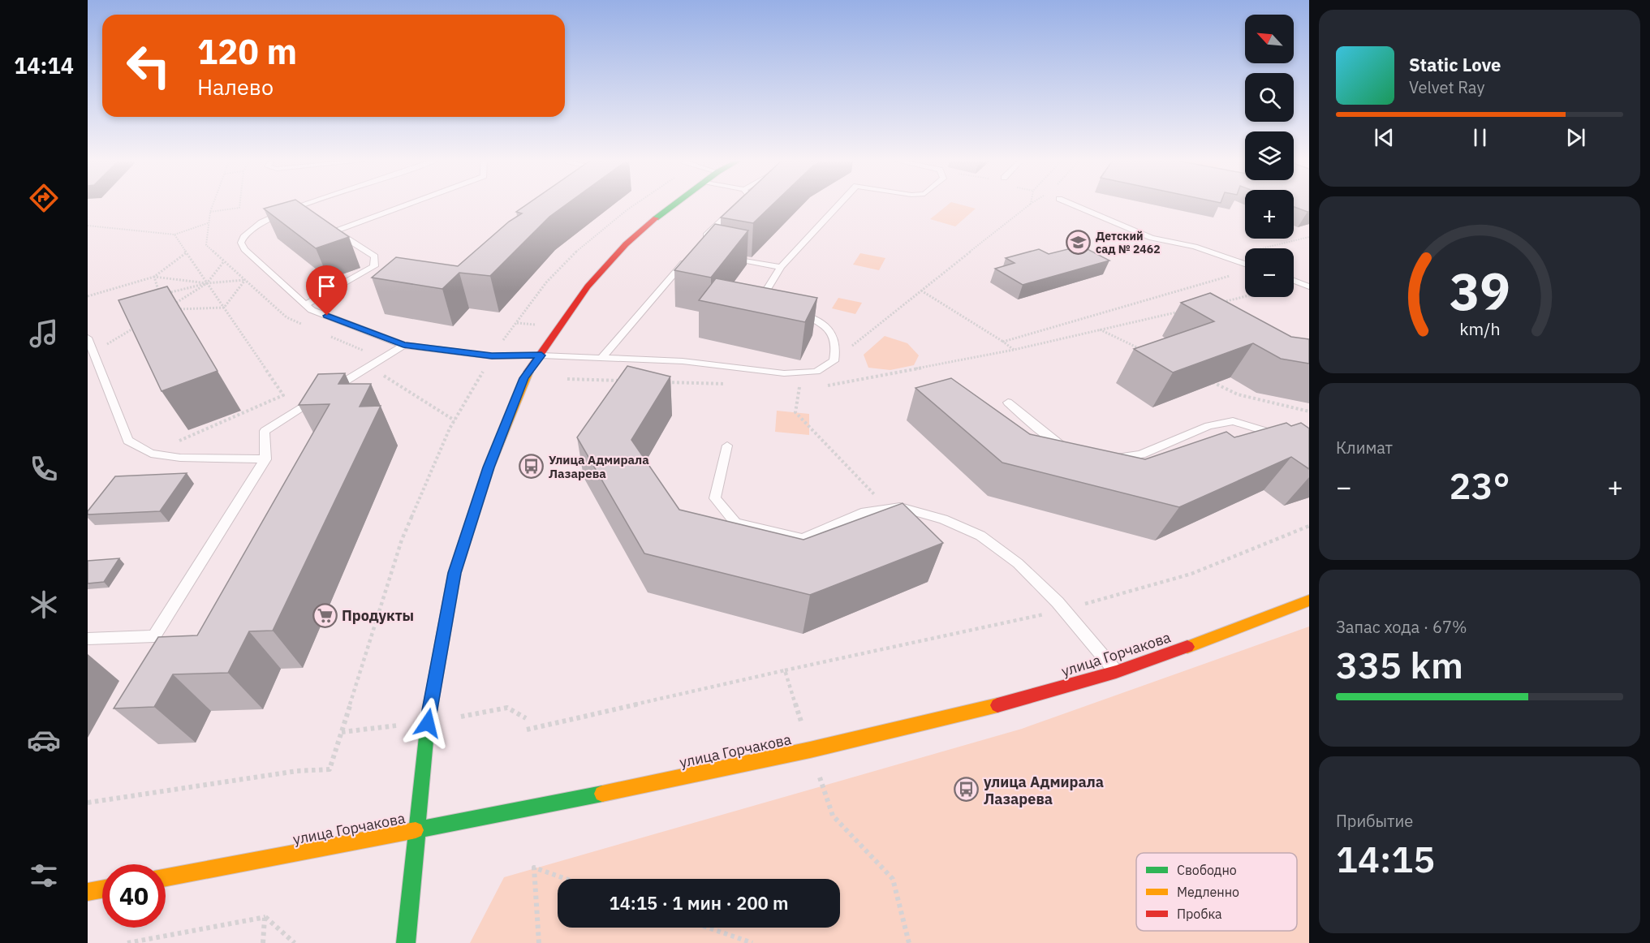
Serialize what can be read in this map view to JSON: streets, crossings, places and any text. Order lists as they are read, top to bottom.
{
  "streets": {
    "street": ["улица Горчакова"]
  },
  "places": {
    "school or university": ["Детский сад № 2462"],
    "bus stop": ["Улица Адмирала Лазарева", "улица Адмирала Лазарева"],
    "supermarket": ["Продукты"]
  },
  "legend": ["Свободно", "Медленно", "Пробка"],
  "north": "top left",
  "page": {
    "tabs": "14:14",
    "map_buttons": ["+", "−"],
    "turn": ["120 m", "Налево"],
    "song": ["Static Love", "Velvet Ray"],
    "tile": [
      "Климат",
      ["Запас хода · 67%", "335 km"],
      ["Прибытие", "14:15"]
    ],
    "heat": ["−", "23°", "+"],
    "limit": "40",
    "trip": "14:15 · 1 мин · 200 m",
    "gauge": ["39", "km/h"]
  }
}
